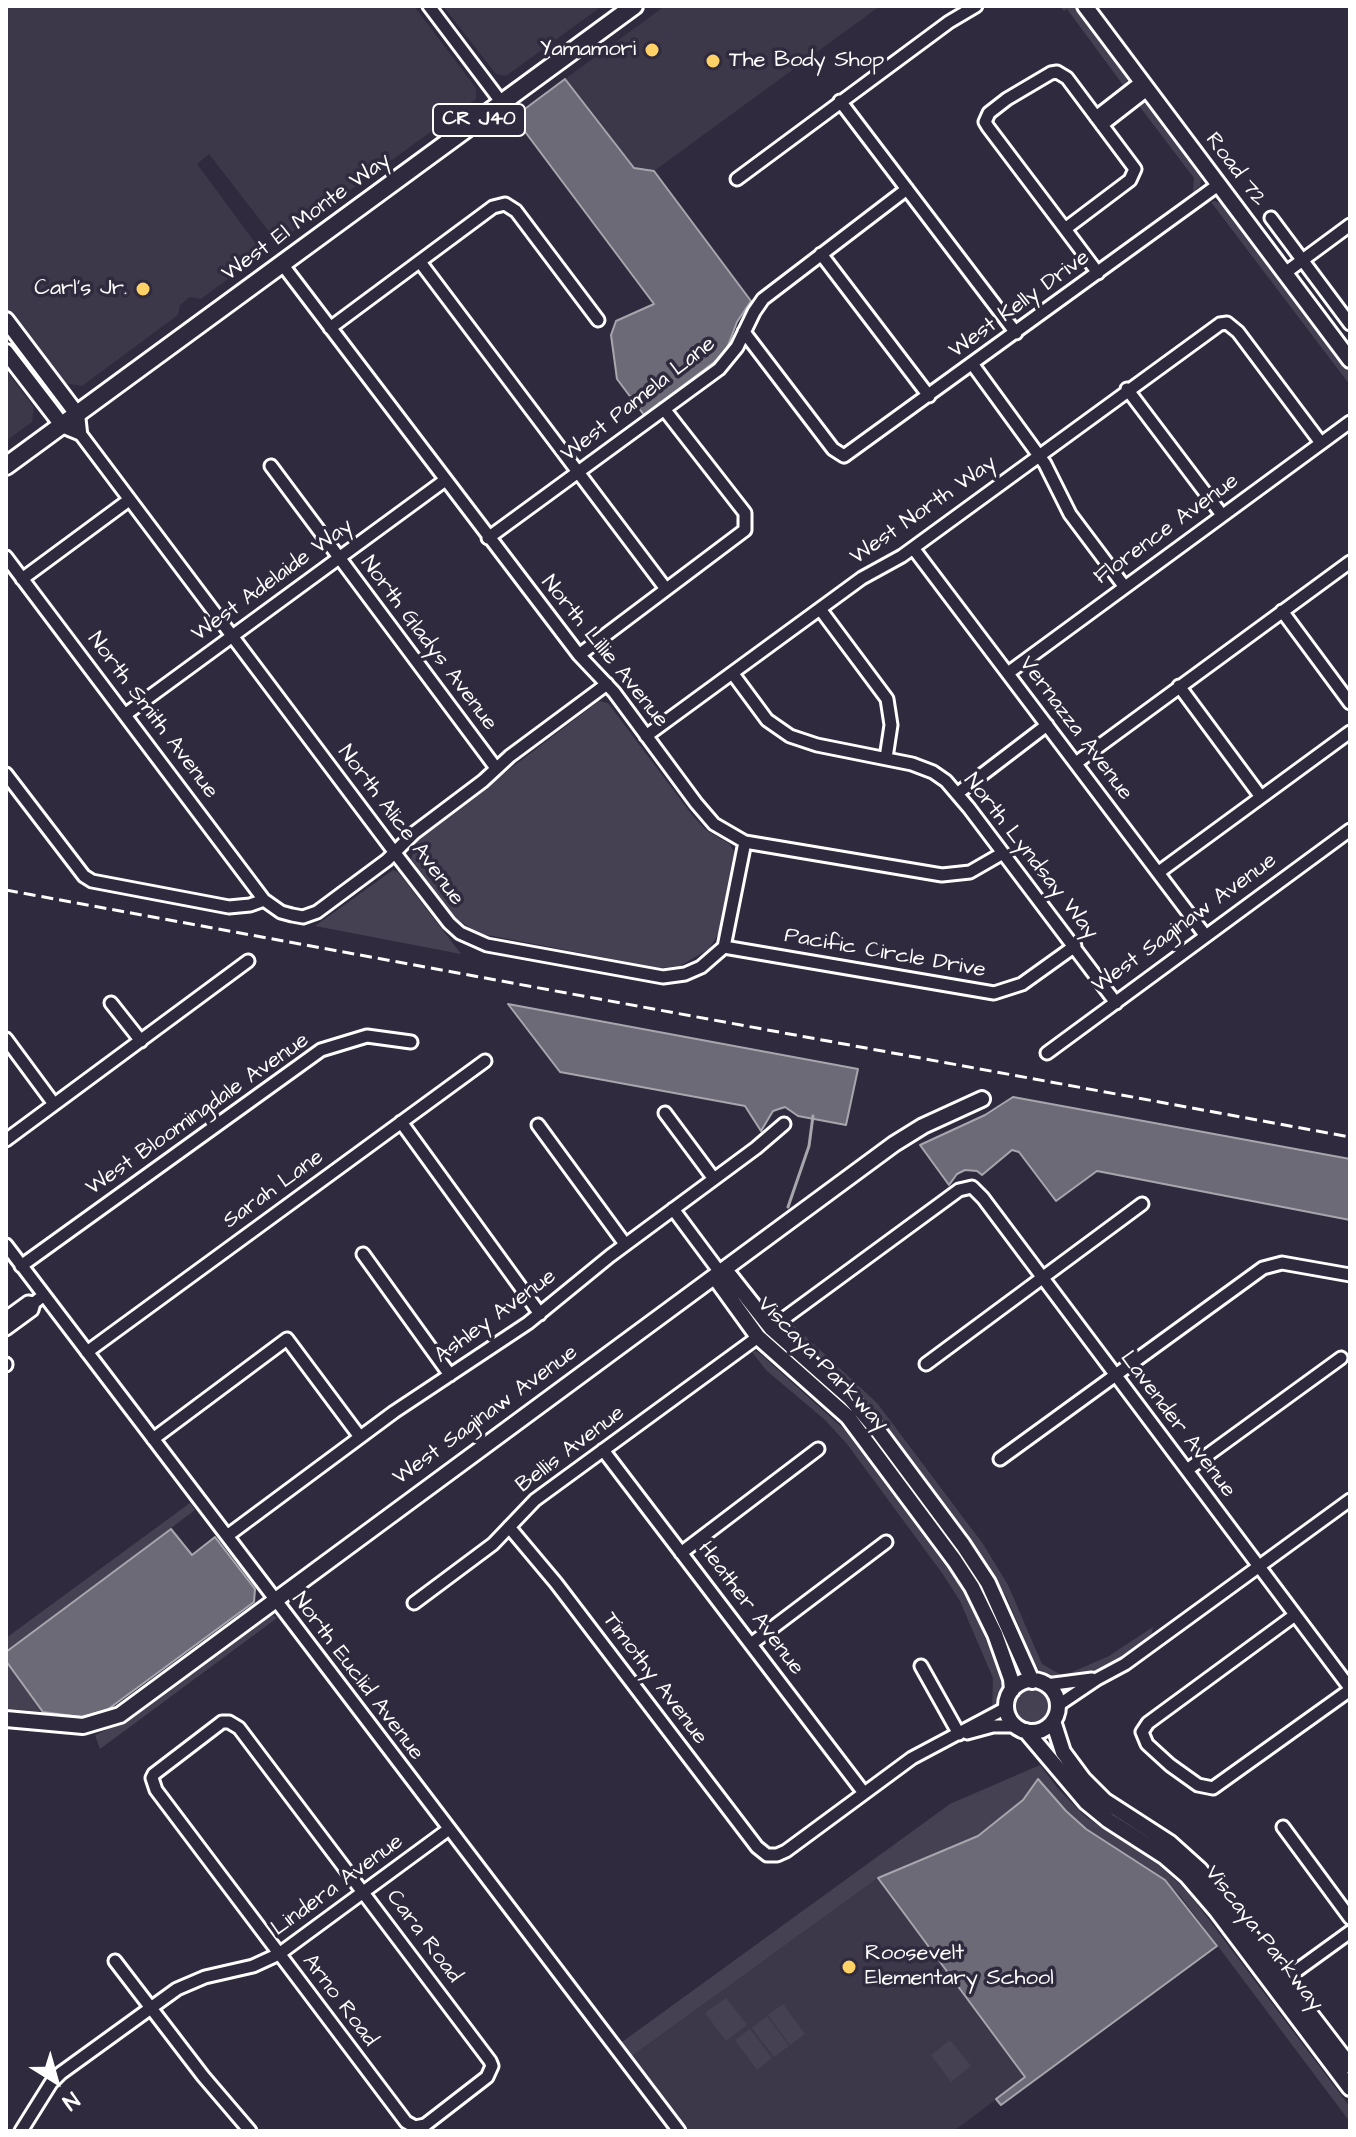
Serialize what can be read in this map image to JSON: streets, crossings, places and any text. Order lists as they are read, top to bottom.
{
  "streets": {
    "main road": ["CR J40", "West El Monte Way"],
    "street": [
      "Road 72",
      "West Kelly Drive",
      "West Pamela Lane",
      "West North Way",
      "Florence Avenue",
      "West Adelaide Way",
      "North Gladys Avenue",
      "North Lillie Avenue",
      "North Smith Avenue",
      "Vernazza Avenue",
      "North Alice Avenue",
      "North Lyndsay Way",
      "West Saginaw Avenue",
      "Pacific Circle Drive",
      "West Bloomingdale Avenue",
      "Sarah Lane",
      "Ashley Avenue",
      "Viscaya Parkway",
      "Lavender Avenue",
      "Bellis Avenue",
      "Heather Avenue",
      "North Euclid Avenue",
      "Timothy Avenue",
      "Lindera Avenue",
      "Cara Road",
      "Arno Road"
    ]
  },
  "crossings": [
    ["Road 72", "West Kelly Drive"],
    ["West El Monte Way", "North Lillie Avenue"],
    ["West Kelly Drive", "West Pamela Lane"],
    ["West Pamela Lane", "North Lillie Avenue"],
    ["West North Way", "Florence Avenue"],
    ["West North Way", "North Lillie Avenue"],
    ["West North Way", "Vernazza Avenue"],
    ["West North Way", "North Lyndsay Way"],
    ["Florence Avenue", "Vernazza Avenue"],
    ["West Adelaide Way", "North Gladys Avenue"],
    ["West Adelaide Way", "North Lillie Avenue"],
    ["West Adelaide Way", "North Smith Avenue"],
    ["West Adelaide Way", "North Alice Avenue"],
    ["North Lillie Avenue", "North Lyndsay Way"],
    ["Vernazza Avenue", "West Saginaw Avenue"],
    ["North Alice Avenue", "Pacific Circle Drive"],
    ["North Lyndsay Way", "West Saginaw Avenue"],
    ["North Lyndsay Way", "Pacific Circle Drive"],
    ["West Saginaw Avenue", "Viscaya Parkway"],
    ["West Saginaw Avenue", "North Euclid Avenue"],
    ["West Bloomingdale Avenue", "North Euclid Avenue"],
    ["Sarah Lane", "North Euclid Avenue"],
    ["Ashley Avenue", "North Euclid Avenue"],
    ["Viscaya Parkway", "Bellis Avenue"],
    ["Lavender Avenue", "Bellis Avenue"],
    ["Bellis Avenue", "Heather Avenue"],
    ["Bellis Avenue", "Timothy Avenue"],
    ["Heather Avenue", "Timothy Avenue"],
    ["North Euclid Avenue", "Lindera Avenue"],
    ["Lindera Avenue", "Cara Road"],
    ["Lindera Avenue", "Arno Road"],
    ["Cara Road", "Arno Road"]
  ],
  "places": [
    "Yamamori",
    "The Body Shop",
    "Carl's Jr.",
    "Roosevelt Elementary School"
  ],
  "north": "bottom right"
}
